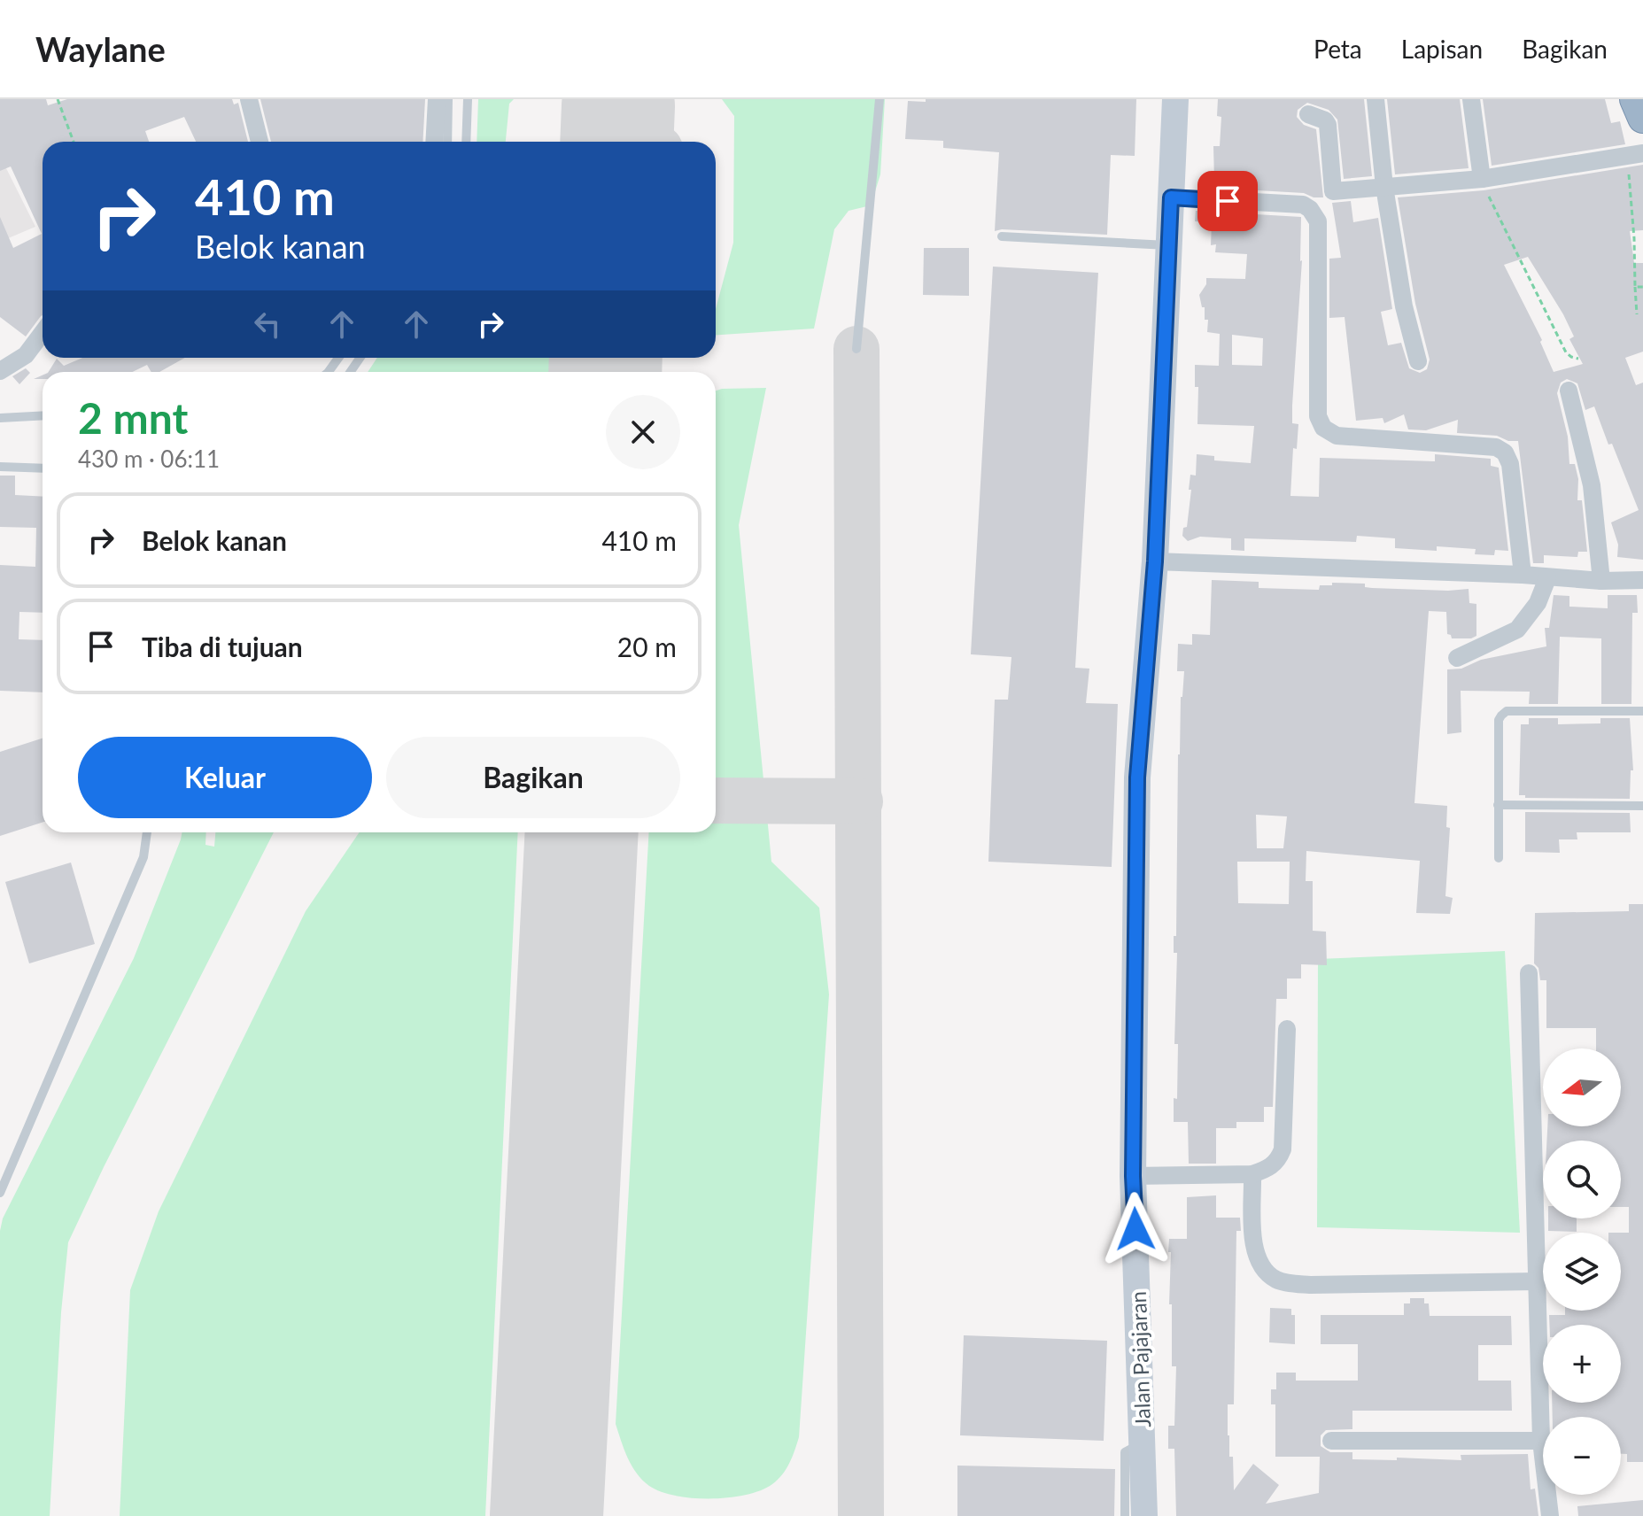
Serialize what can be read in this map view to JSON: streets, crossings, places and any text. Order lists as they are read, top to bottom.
{
  "streets": {
    "main road": ["Jalan Pajajaran"]
  },
  "north": "left",
  "page": {
    "header": "Waylane",
    "nav": ["Peta", "Lapisan", "Bagikan"],
    "turn": ["410 m", "Belok kanan"],
    "heading": ["2 mnt", "430 m · 06:11"],
    "list": [
      {
        "name": "Belok kanan",
        "value": "410 m"
      },
      {
        "name": "Tiba di tujuan",
        "value": "20 m"
      }
    ],
    "buttons": ["Keluar", "Bagikan"],
    "map_buttons": ["+", "−"]
  }
}
